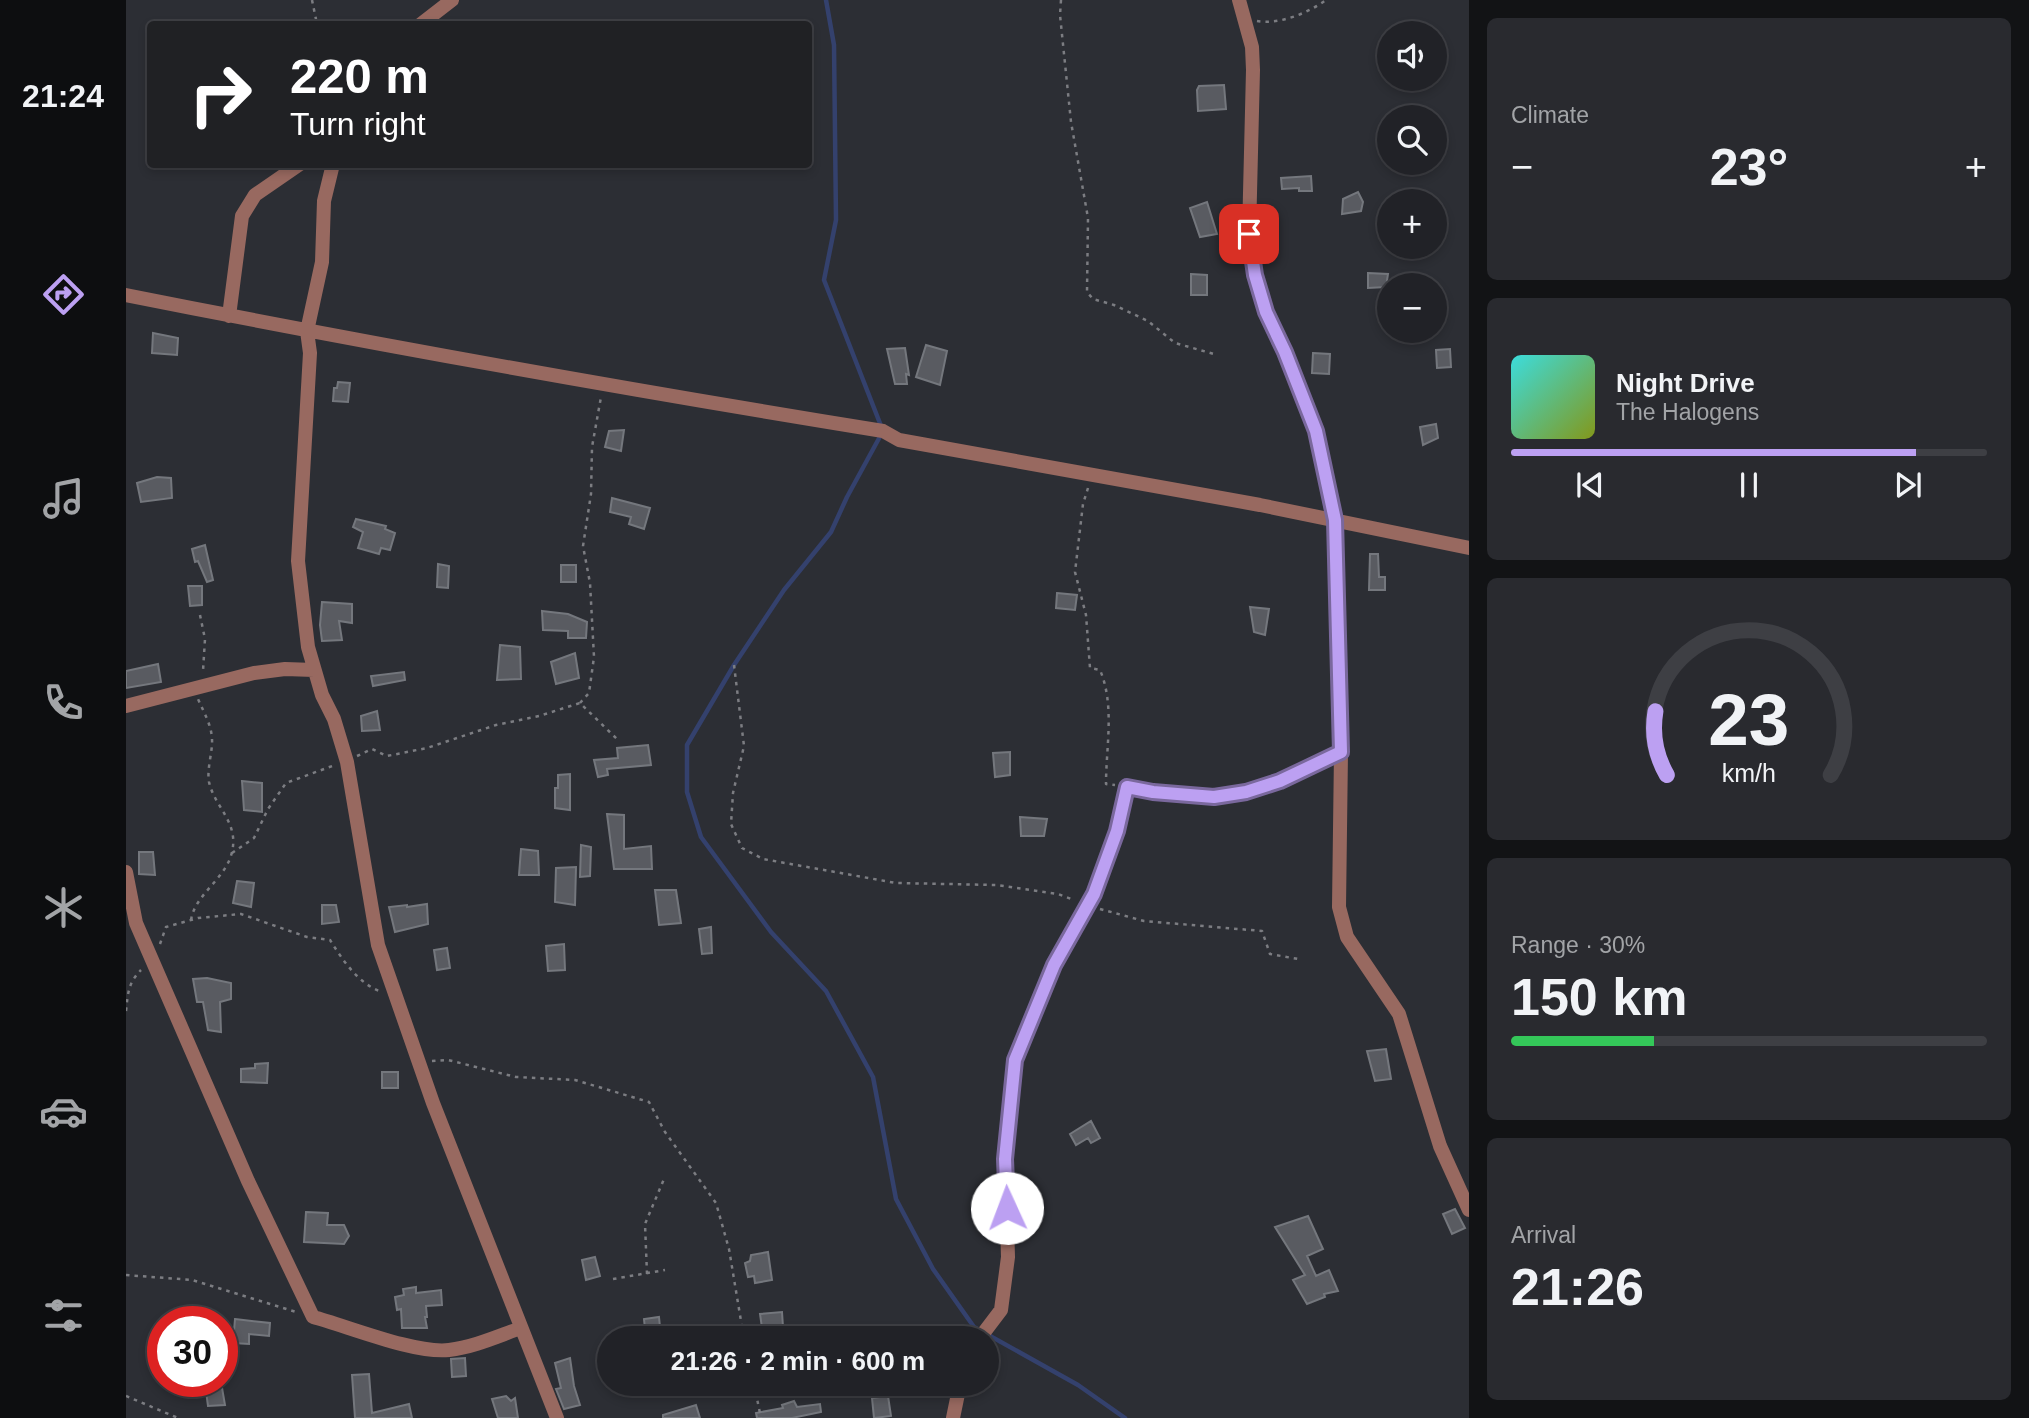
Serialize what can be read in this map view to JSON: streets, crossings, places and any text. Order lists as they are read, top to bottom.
{
  "page": {
    "tabs": "21:24",
    "tile": [
      "Climate",
      ["Range · 30%", "150 km"],
      ["Arrival", "21:26"]
    ],
    "map_buttons": ["+", "−"],
    "turn": ["220 m", "Turn right"],
    "heat": ["−", "23°", "+"],
    "song": ["Night Drive", "The Halogens"],
    "limit": "30",
    "trip": "21:26 · 2 min · 600 m",
    "gauge": ["23", "km/h"]
  }
}
